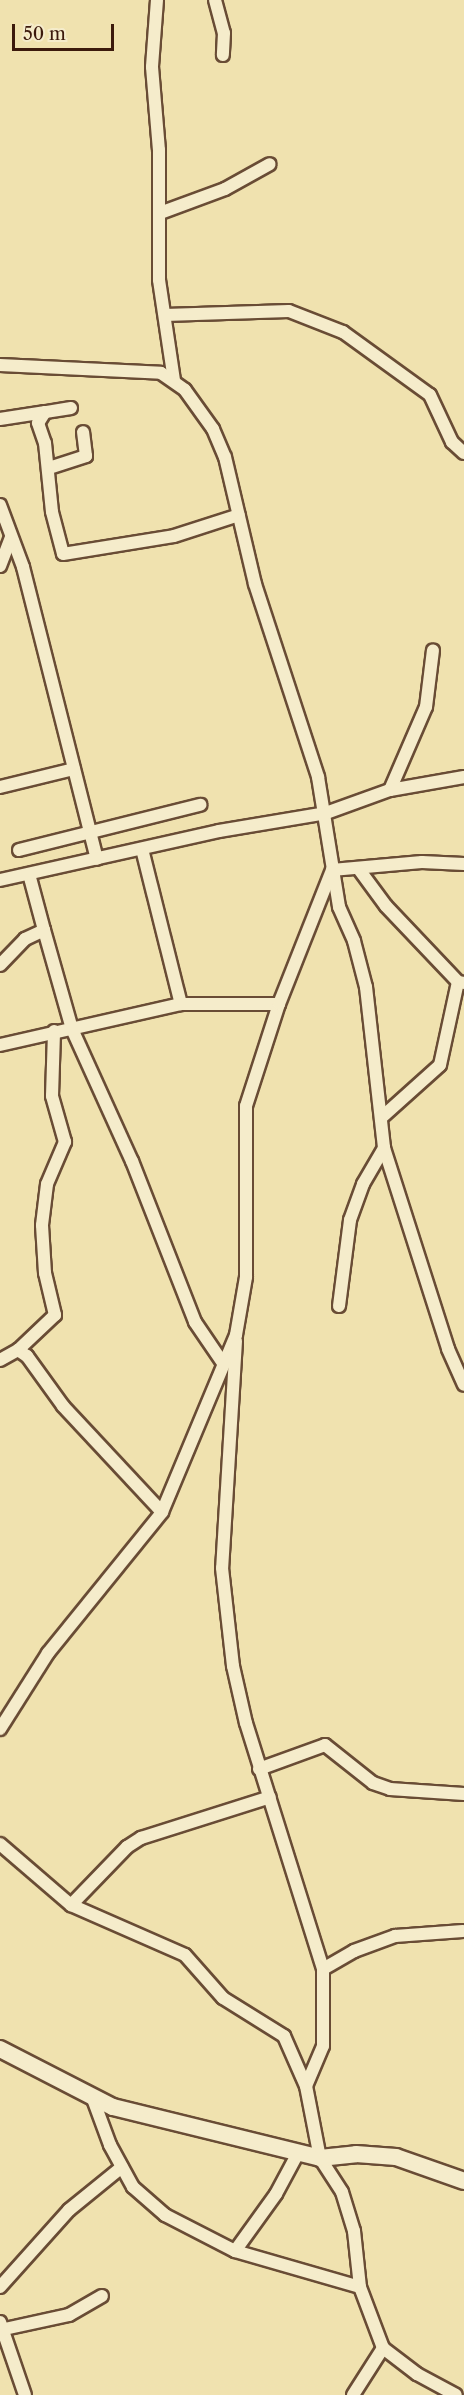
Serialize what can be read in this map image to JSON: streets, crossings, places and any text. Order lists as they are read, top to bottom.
{
  "scale_bar": "50 m"
}
